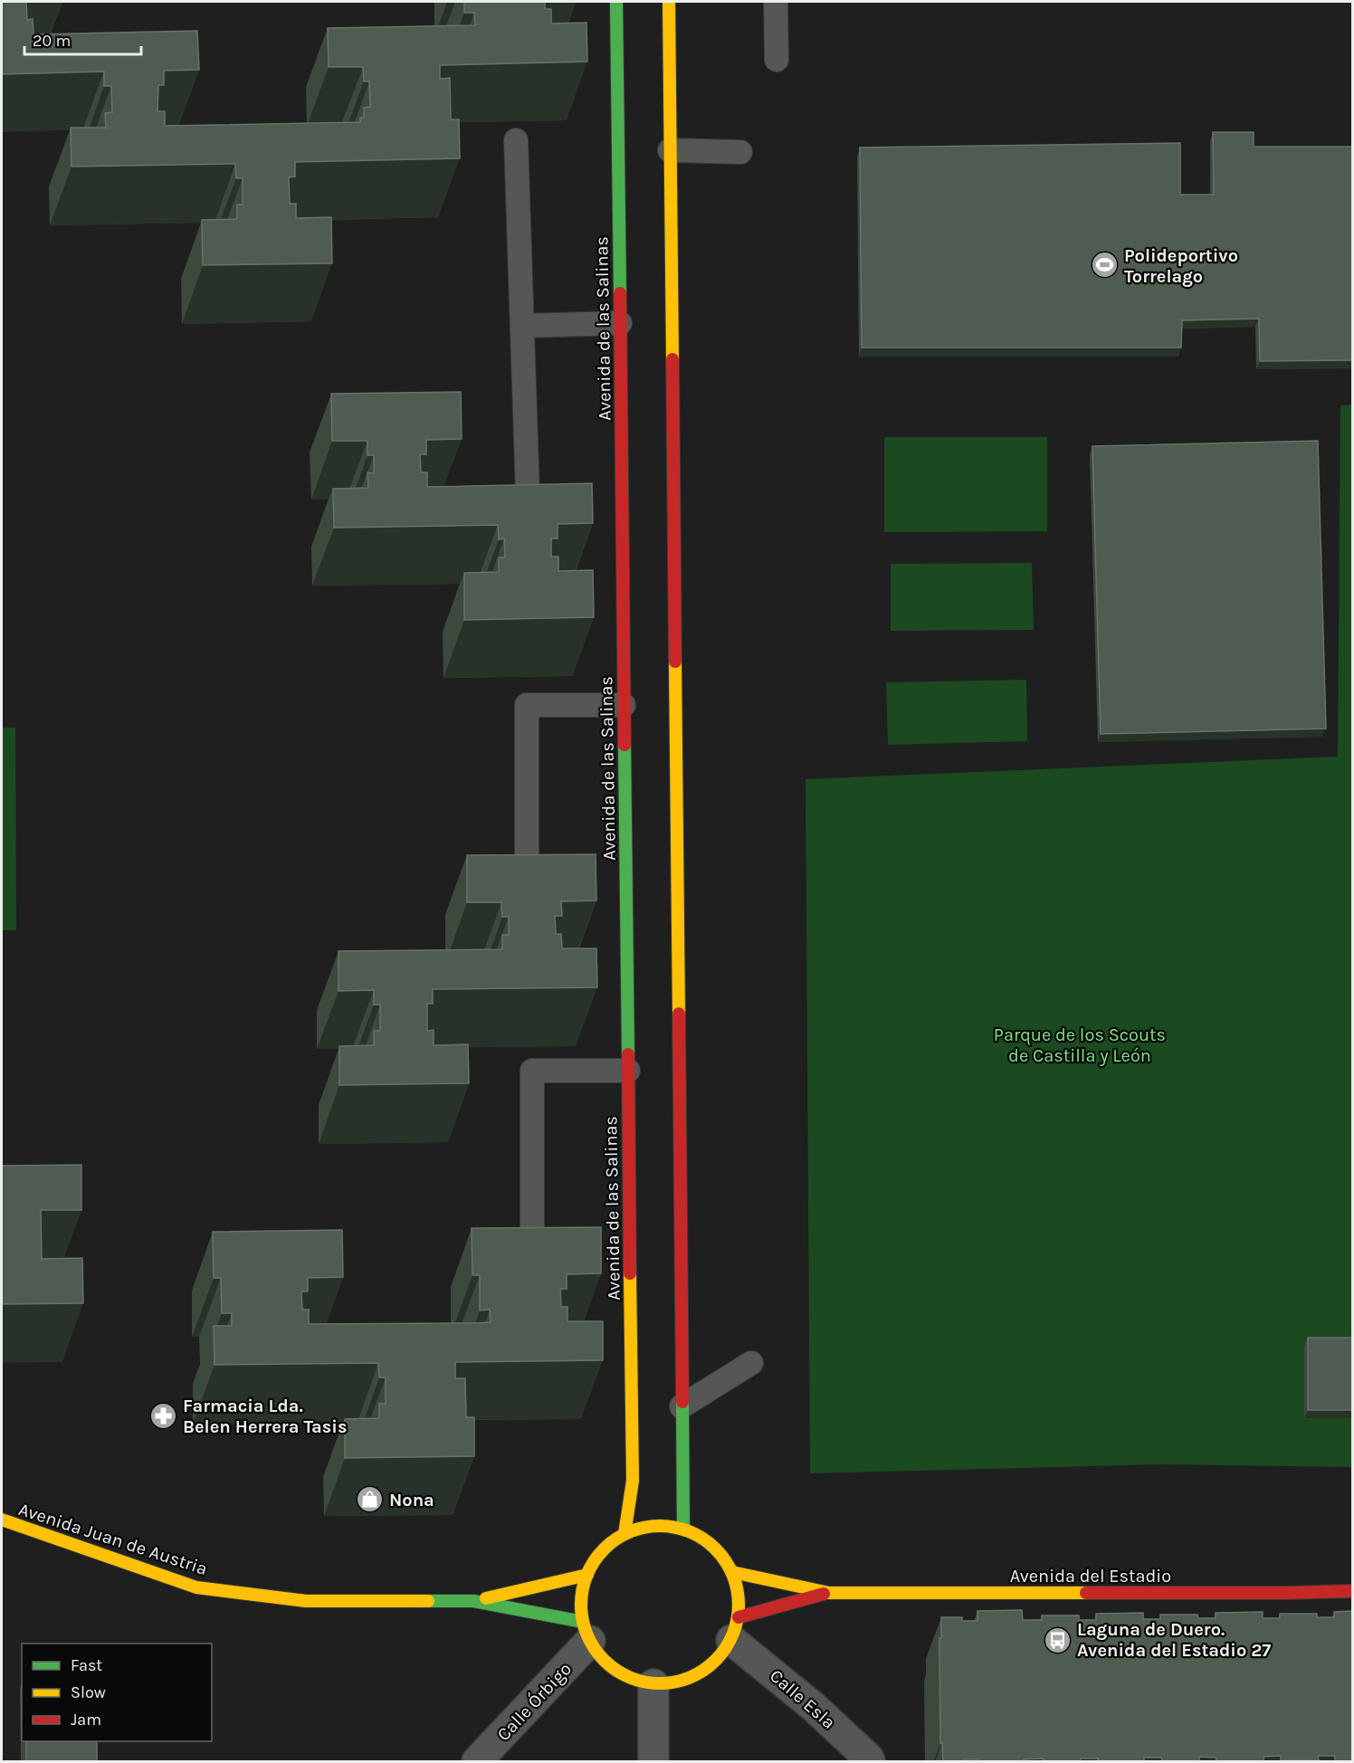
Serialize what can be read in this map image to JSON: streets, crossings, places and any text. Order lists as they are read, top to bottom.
{
  "streets": {
    "street": [
      "Avenida de las Salinas",
      "Avenida Juan de Austria",
      "Avenida del Estadio",
      "Calle Esla",
      "Calle Órbigo"
    ]
  },
  "crossings": [
    ["Avenida de las Salinas", "Avenida Juan de Austria"],
    ["Avenida de las Salinas", "Avenida del Estadio"],
    ["Avenida de las Salinas", "Calle Esla"],
    ["Avenida de las Salinas", "Calle Órbigo"],
    ["Avenida Juan de Austria", "Avenida del Estadio"],
    ["Avenida Juan de Austria", "Calle Esla"],
    ["Avenida Juan de Austria", "Calle Órbigo"],
    ["Avenida del Estadio", "Calle Esla"],
    ["Avenida del Estadio", "Calle Órbigo"],
    ["Calle Esla", "Calle Órbigo"]
  ],
  "parks": ["Parque de los Scouts de Castilla y León"],
  "places": {
    "sports": ["Polideportivo Torrelago"],
    "pharmacy": ["Farmacia Lda. Belen Herrera Tasis"],
    "shop": ["Nona"],
    "bus stop": ["Laguna de Duero. Avenida del Estadio 27"]
  },
  "legend": ["Fast", "Slow", "Jam"],
  "scale_bar": "20 m"
}
